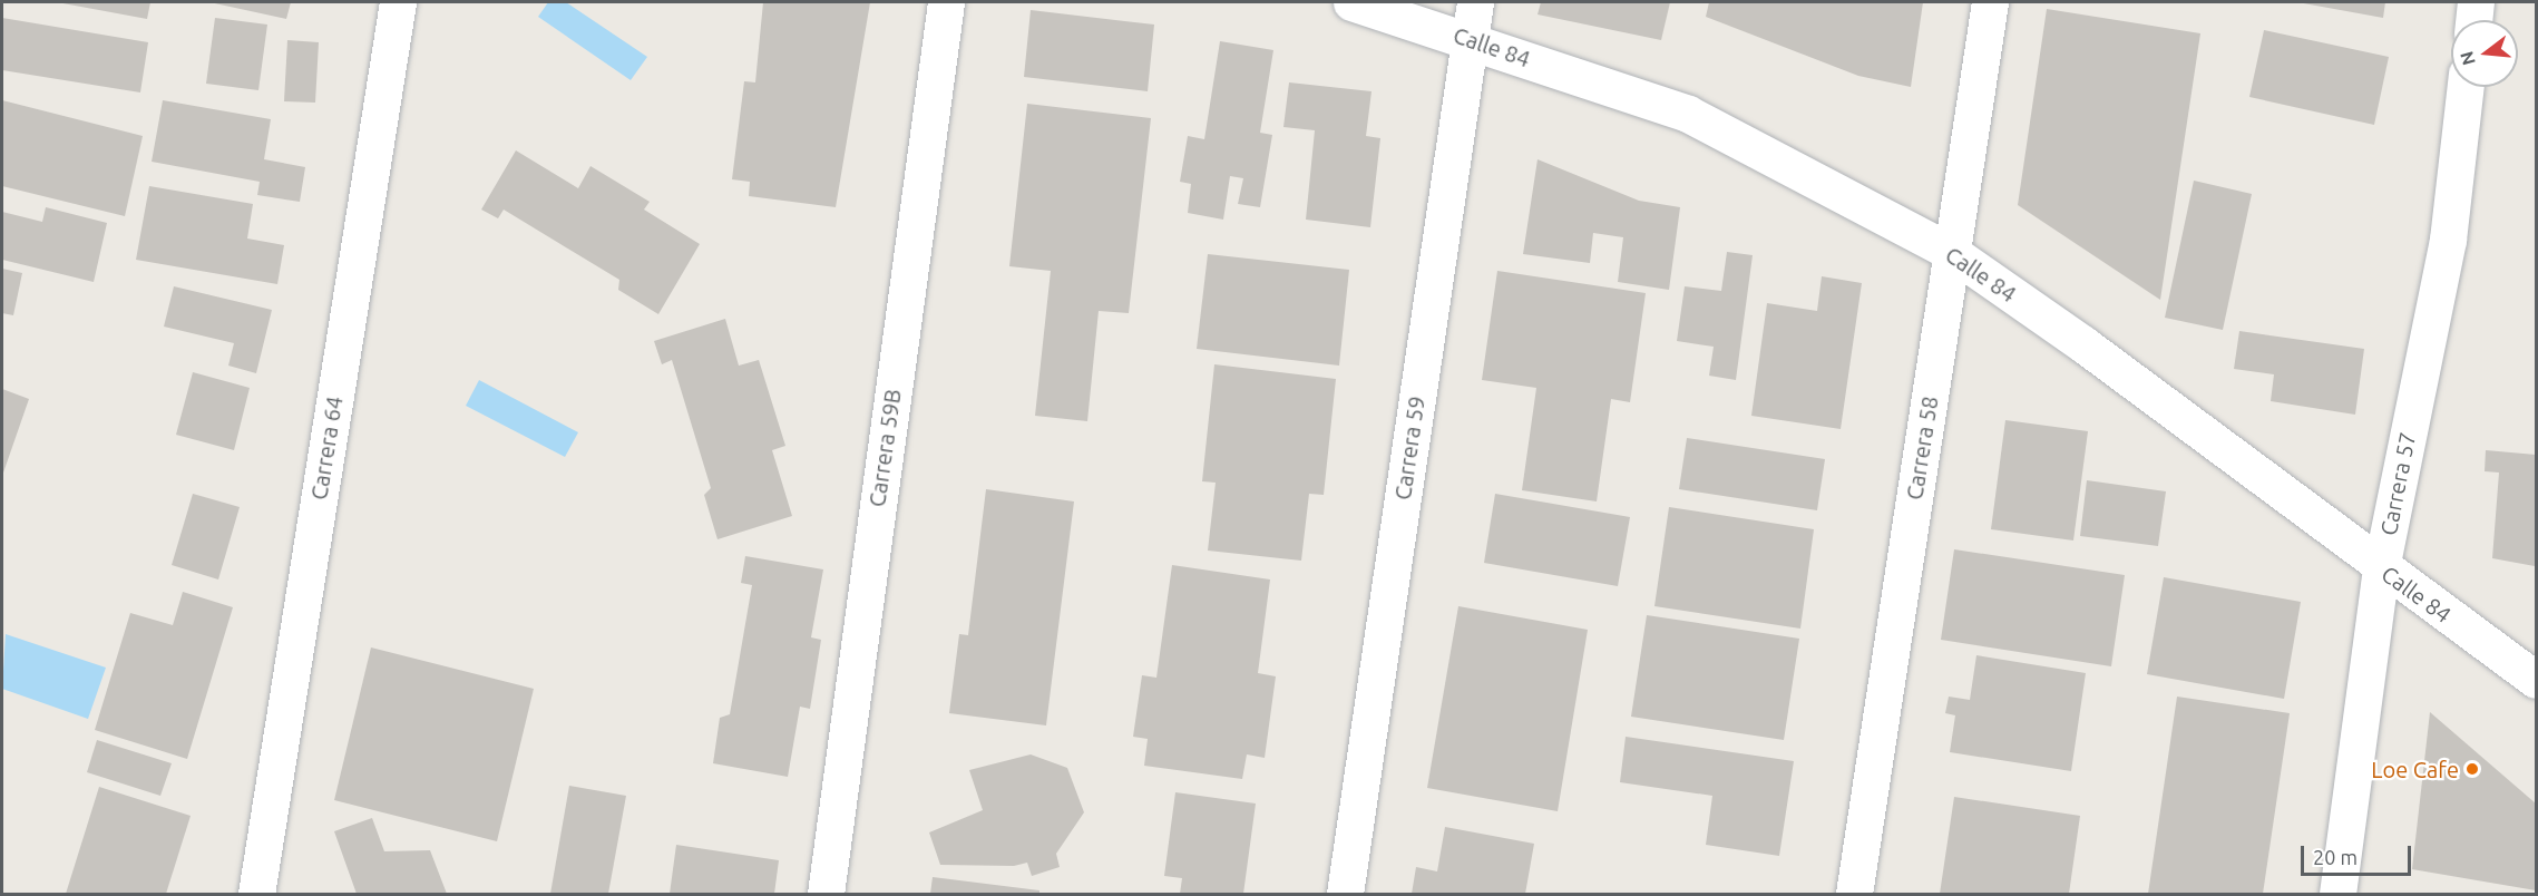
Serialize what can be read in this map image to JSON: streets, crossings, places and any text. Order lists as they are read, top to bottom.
{
  "streets": {
    "street": [
      "Calle 84",
      "Carrera 64",
      "Carrera 59B",
      "Carrera 59",
      "Carrera 58",
      "Carrera 57"
    ]
  },
  "crossings": [
    ["Calle 84", "Carrera 59"],
    ["Calle 84", "Carrera 58"],
    ["Calle 84", "Carrera 57"]
  ],
  "places": ["Loe Cafe"],
  "scale_bar": "20 m",
  "north": "left"
}
